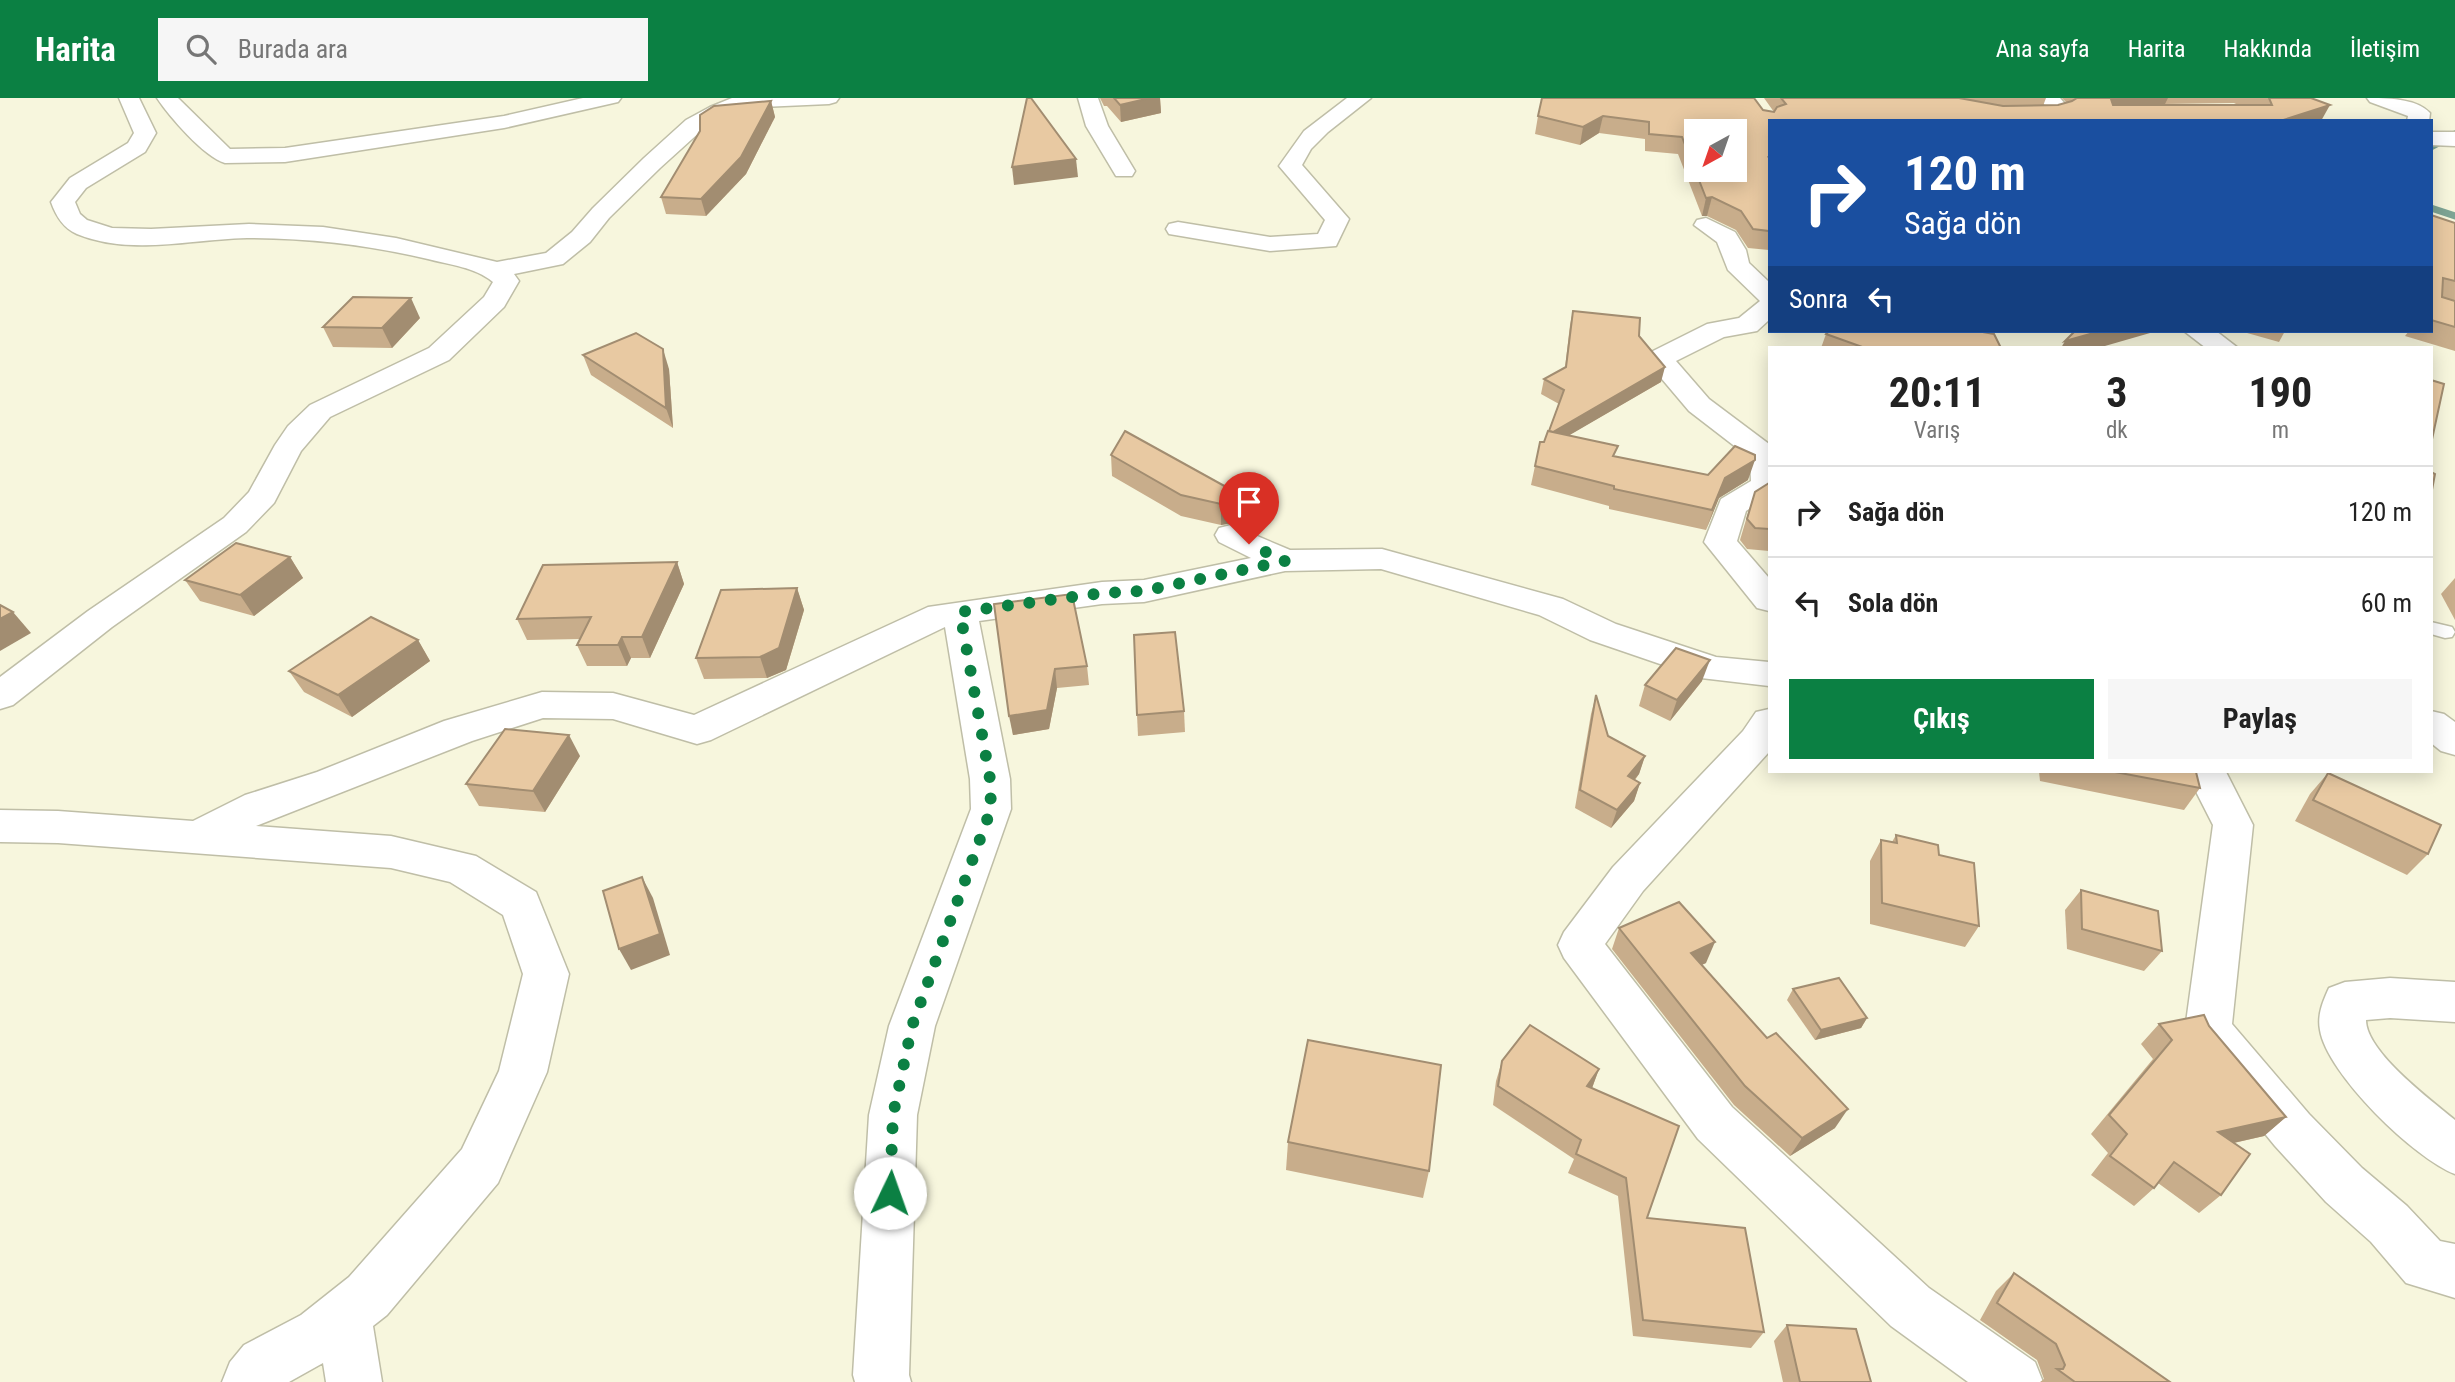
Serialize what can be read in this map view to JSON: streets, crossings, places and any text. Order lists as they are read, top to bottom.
{
  "north": "bottom left",
  "page": {
    "header": "Harita",
    "search": "Burada ara",
    "nav": [
      "Ana sayfa",
      "Harita",
      "Hakkında",
      "İletişim"
    ],
    "turn": ["120 m", "Sağa dön"],
    "then": "Sonra",
    "eta": [
      "20:11",
      "Varış",
      "3",
      "dk",
      "190",
      "m"
    ],
    "list": [
      {
        "name": "Sağa dön",
        "value": "120 m"
      },
      {
        "name": "Sola dön",
        "value": "60 m"
      }
    ],
    "buttons": ["Çıkış", "Paylaş"]
  }
}
